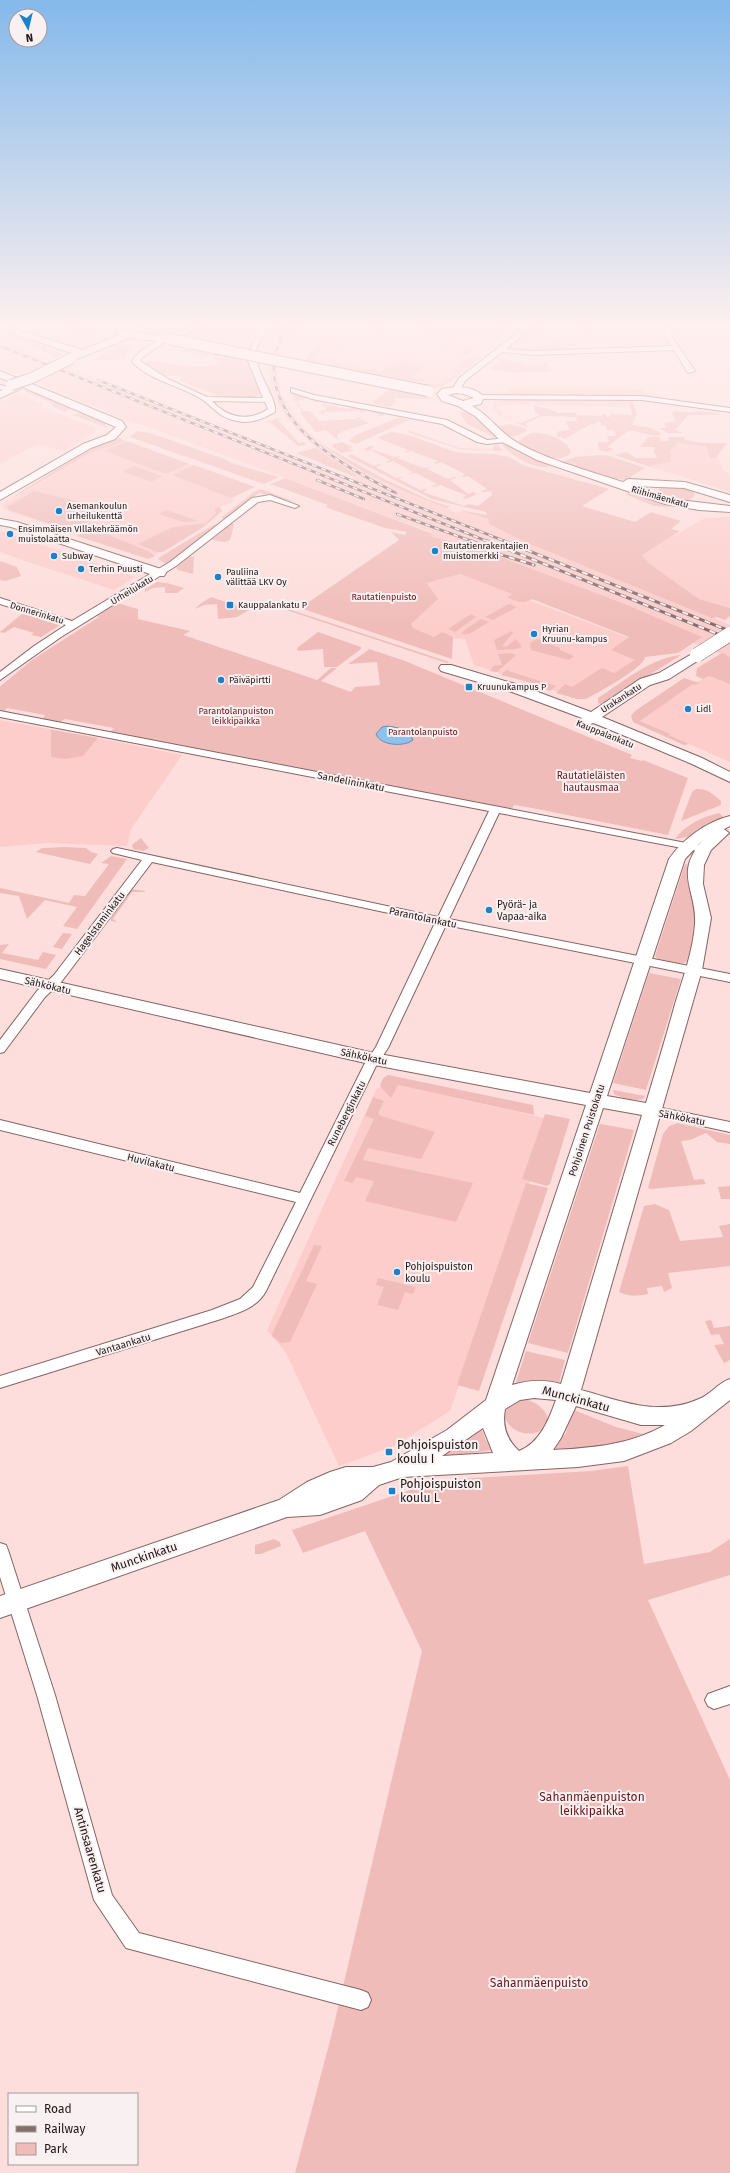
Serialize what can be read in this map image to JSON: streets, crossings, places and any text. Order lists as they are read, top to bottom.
{
  "streets": {
    "street": [
      "Riihimäenkatu",
      "Urheilukatu",
      "Donnerinkatu",
      "Urakankatu",
      "Kauppalankatu",
      "Sandelininkatu",
      "Parantolankatu",
      "Hagelstaminkatu",
      "Sähkökatu",
      "Runeberginkatu",
      "Pohjoinen Puistokatu",
      "Huvilakatu",
      "Vantaankatu",
      "Munckinkatu",
      "Antinsaarenkatu"
    ]
  },
  "crossings": [
    ["Urheilukatu", "Donnerinkatu"],
    ["Urakankatu", "Kauppalankatu"],
    ["Sandelininkatu", "Runeberginkatu"],
    ["Sandelininkatu", "Pohjoinen Puistokatu"],
    ["Parantolankatu", "Hagelstaminkatu"],
    ["Parantolankatu", "Runeberginkatu"],
    ["Parantolankatu", "Pohjoinen Puistokatu"],
    ["Hagelstaminkatu", "Sähkökatu"],
    ["Sähkökatu", "Runeberginkatu"],
    ["Sähkökatu", "Pohjoinen Puistokatu"],
    ["Runeberginkatu", "Huvilakatu"],
    ["Runeberginkatu", "Vantaankatu"],
    ["Pohjoinen Puistokatu", "Munckinkatu"],
    ["Munckinkatu", "Antinsaarenkatu"]
  ],
  "parks": [
    "Rautatienpuisto",
    "Parantolanpuiston leikkipaikka",
    "Parantolanpuisto",
    "Rautatieläisten hautausmaa",
    "Sahanmäenpuiston leikkipaikka",
    "Sahanmäenpuisto"
  ],
  "places": {
    "other": [
      "Asemankoulun urheilukenttä",
      "Ensimmäisen VIllakehräämön muistolaatta",
      "Rautatienrakentajien muistomerkki",
      "Subway",
      "Terhin Puusti",
      "Pauliina välittää LKV Oy",
      "Hyrian Kruunu-kampus",
      "Päiväpirtti",
      "Lidl",
      "Pyörä- ja Vapaa-aika",
      "Pohjoispuiston koulu"
    ],
    "transit": [
      "Kauppalankatu P",
      "Kruunukampus P",
      "Pohjoispuiston koulu I",
      "Pohjoispuiston koulu L"
    ]
  },
  "legend": ["Road", "Railway", "Park"],
  "north": "bottom"
}
